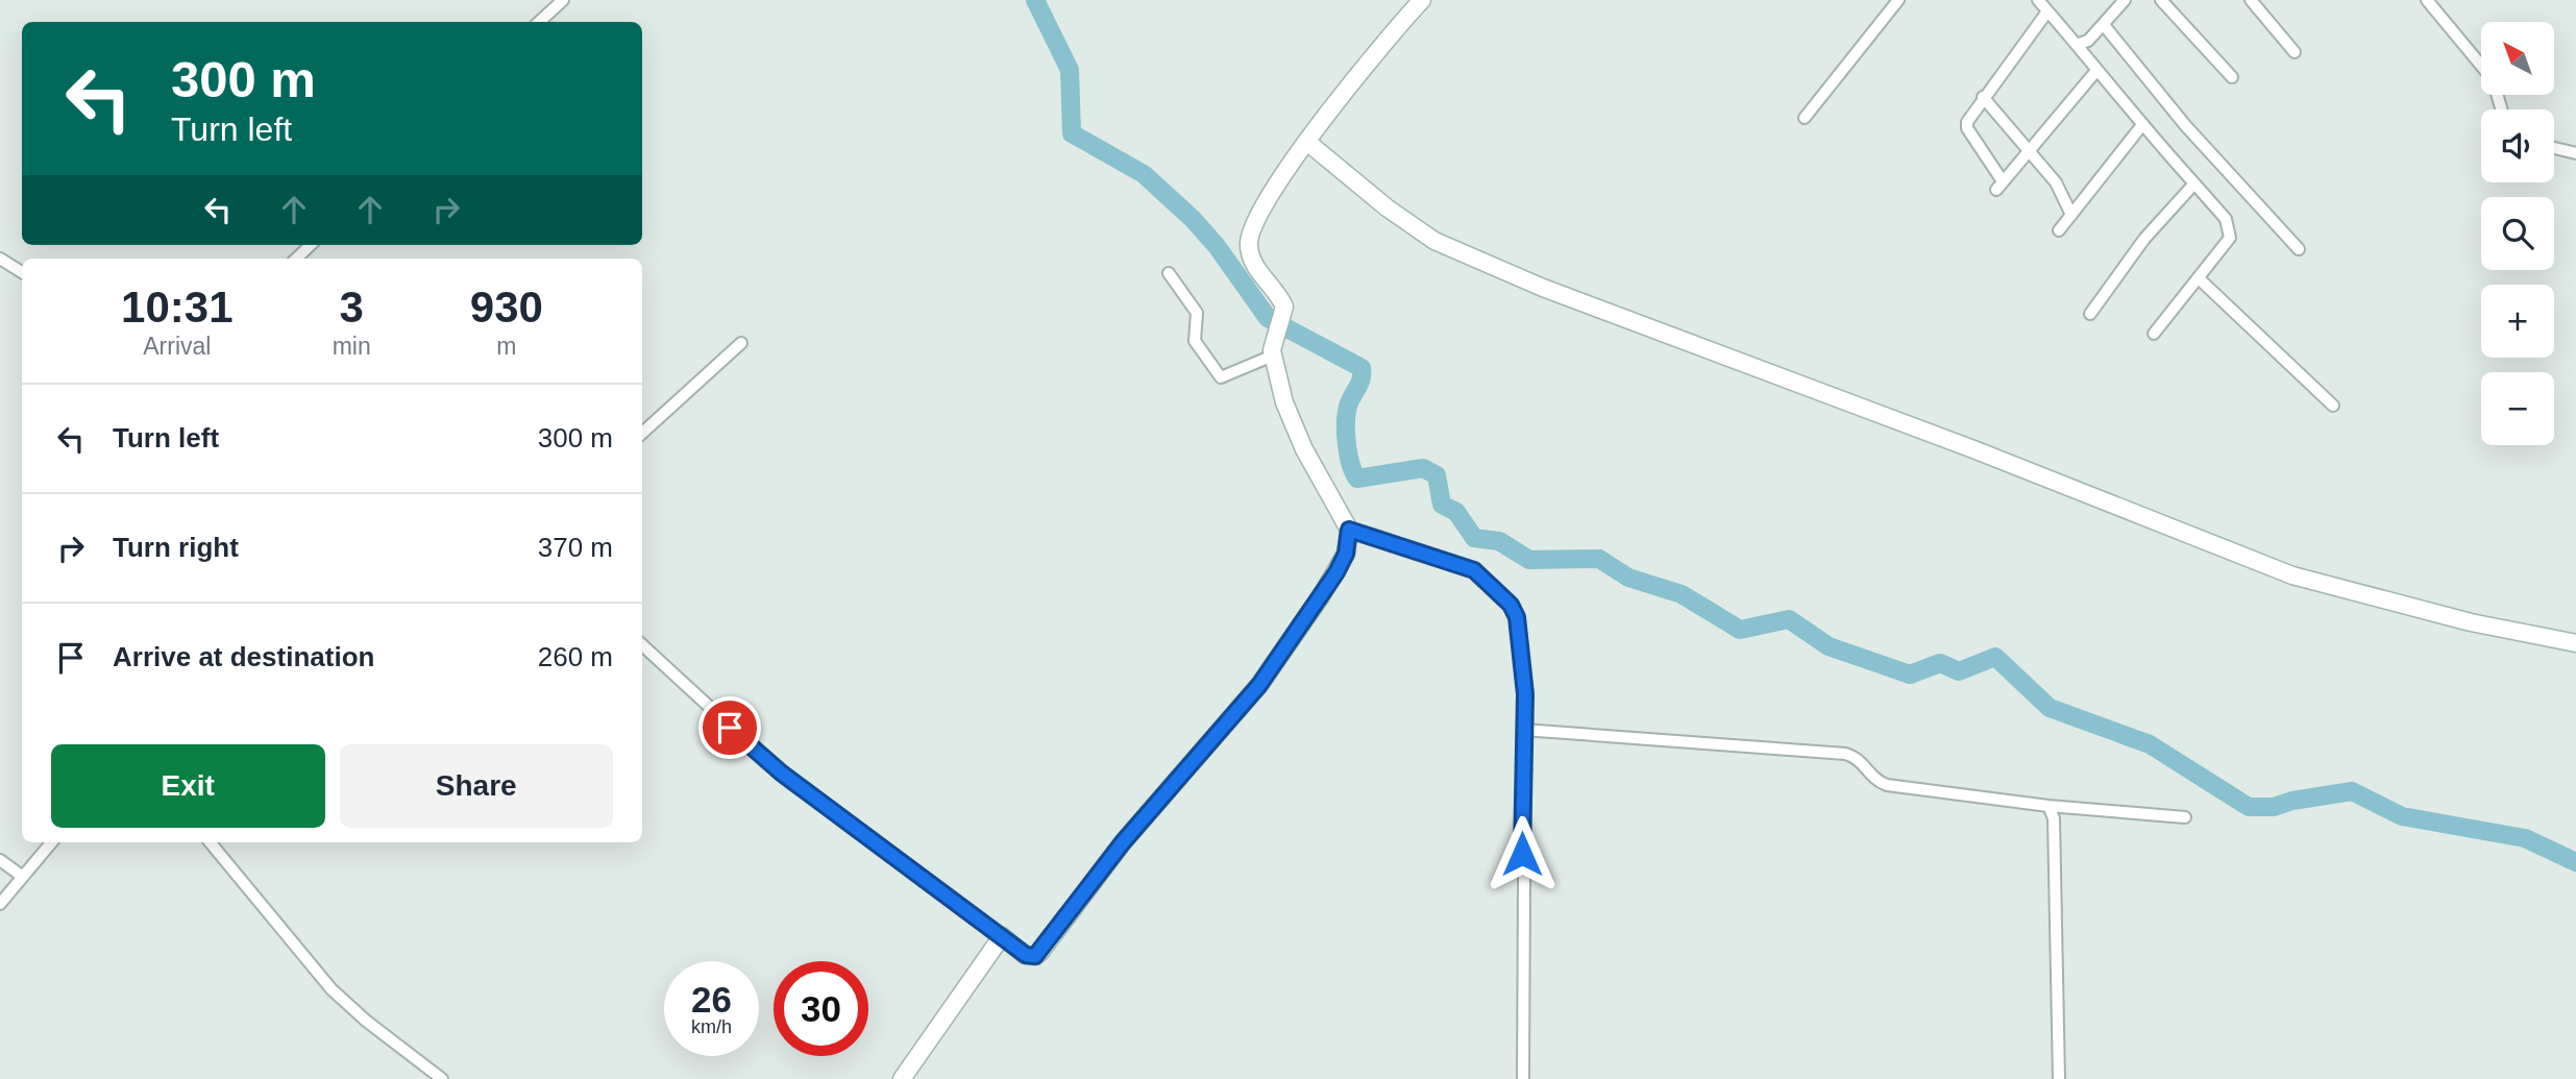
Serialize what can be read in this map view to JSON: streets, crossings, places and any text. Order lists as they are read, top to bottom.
{
  "north": "top left",
  "page": {
    "map_buttons": ["+", "−"],
    "turn": ["300 m", "Turn left"],
    "eta": [
      "10:31",
      "Arrival",
      "3",
      "min",
      "930",
      "m"
    ],
    "list": [
      {
        "name": "Turn left",
        "value": "300 m"
      },
      {
        "name": "Turn right",
        "value": "370 m"
      },
      {
        "name": "Arrive at destination",
        "value": "260 m"
      }
    ],
    "buttons": ["Exit", "Share"],
    "speed": "26 km/h",
    "limit": "30"
  }
}
